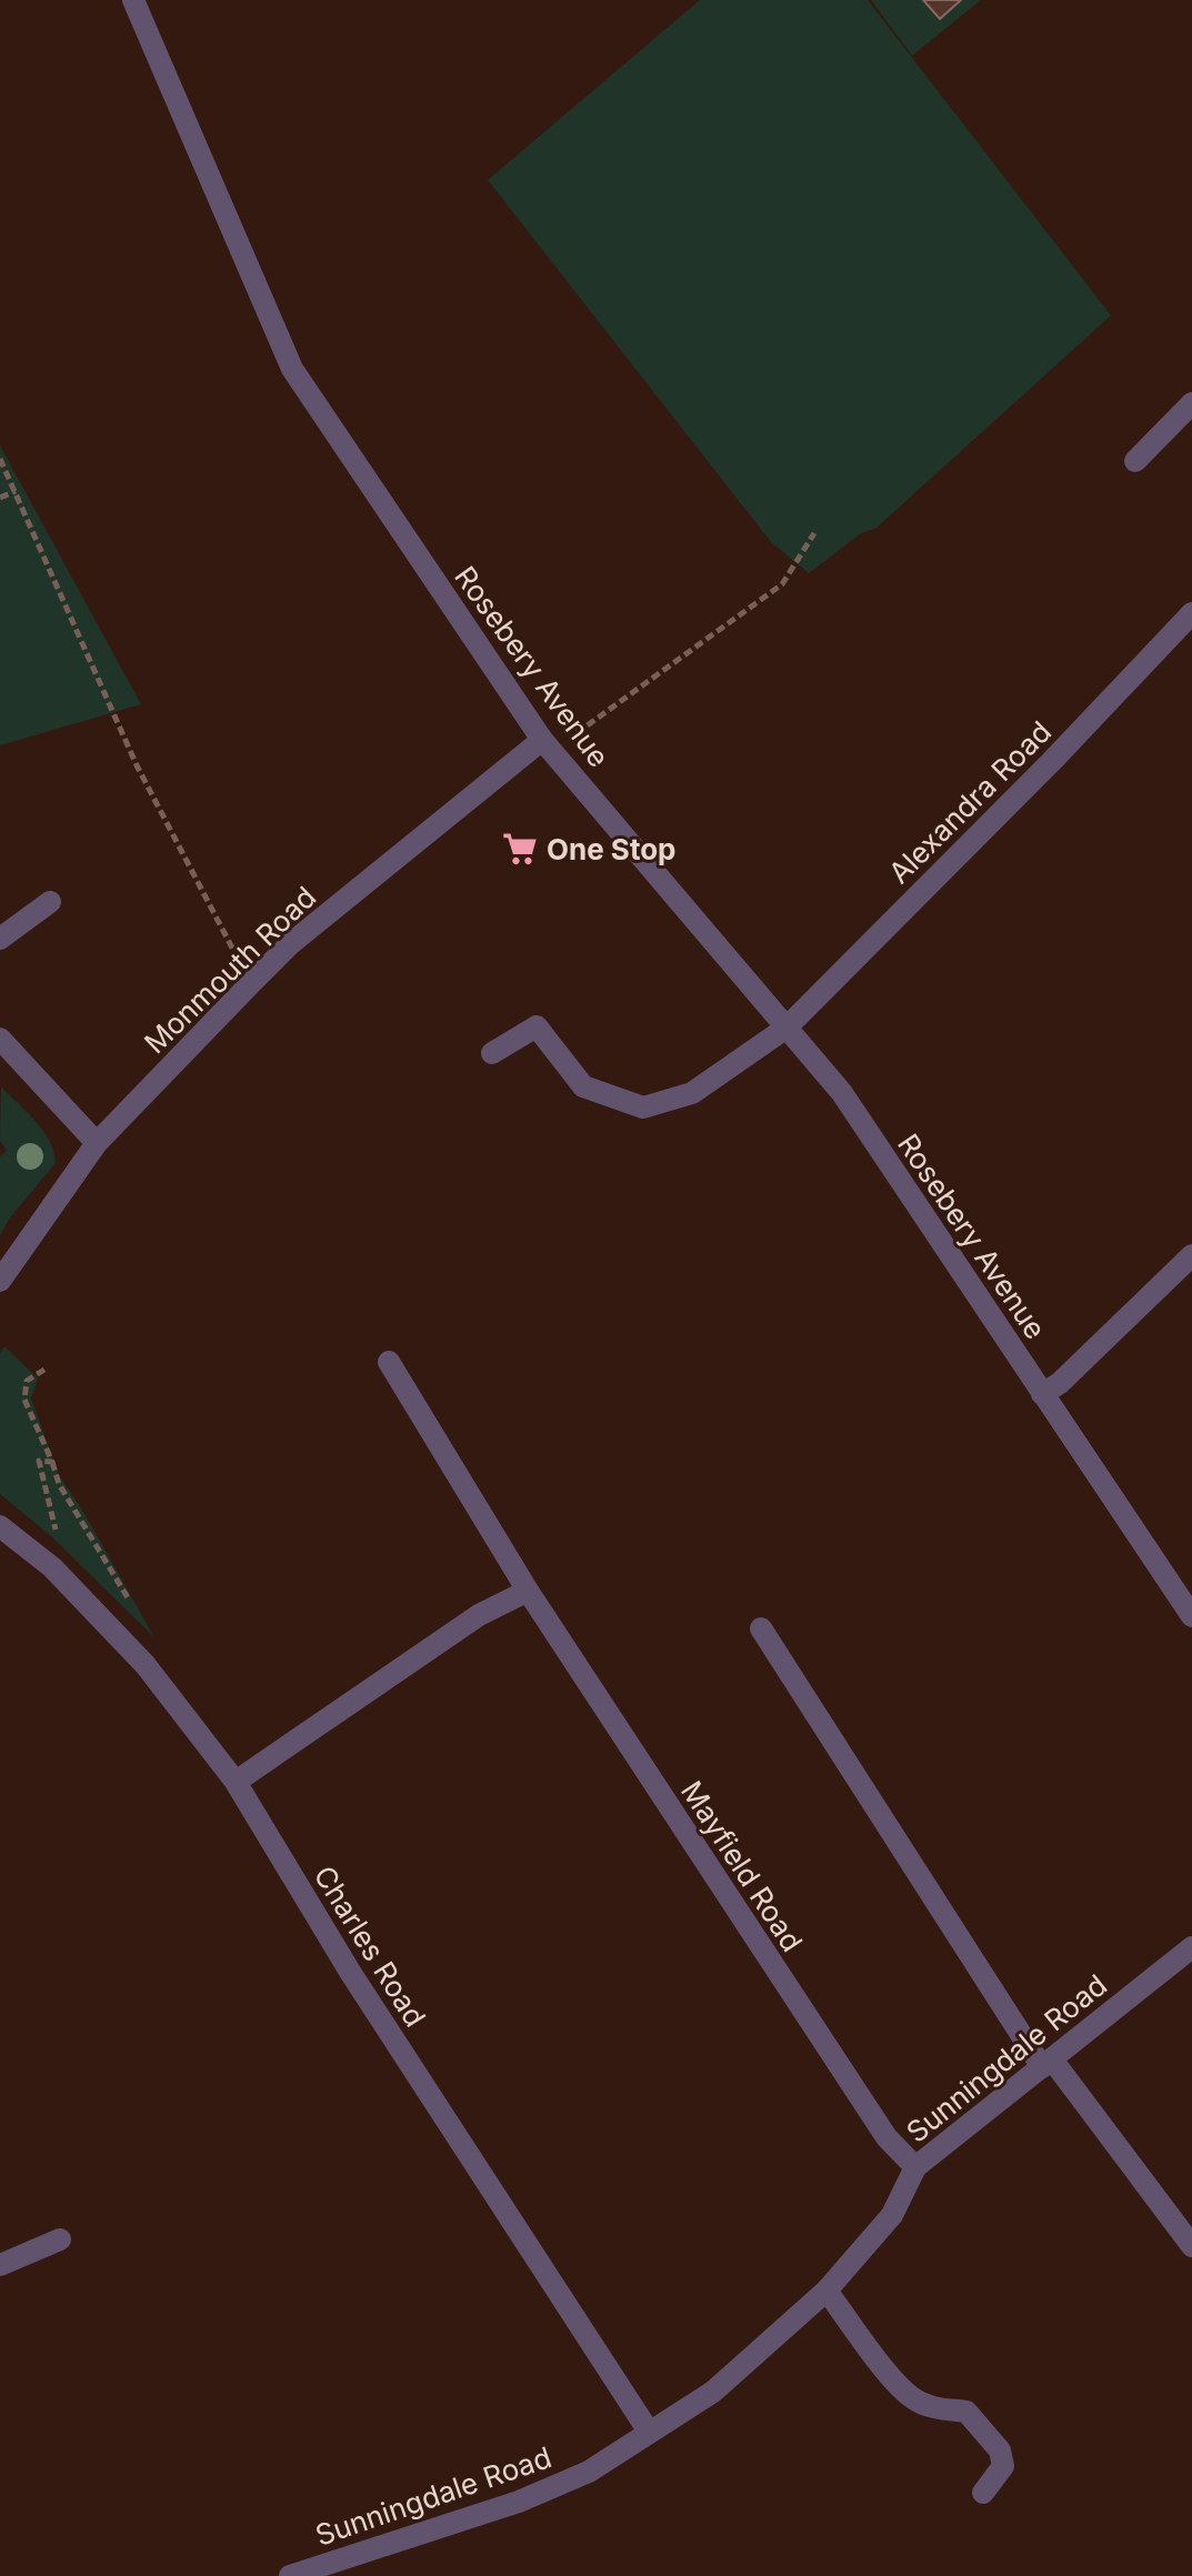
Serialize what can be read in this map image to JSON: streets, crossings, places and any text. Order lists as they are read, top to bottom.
{
  "streets": {
    "street": [
      "Rosebery Avenue",
      "Alexandra Road",
      "Monmouth Road",
      "Mayfield Road",
      "Charles Road",
      "Sunningdale Road"
    ]
  },
  "crossings": [
    ["Rosebery Avenue", "Alexandra Road"],
    ["Rosebery Avenue", "Monmouth Road"],
    ["Mayfield Road", "Sunningdale Road"],
    ["Charles Road", "Sunningdale Road"]
  ],
  "places": {
    "supermarket": ["One Stop"]
  }
}
